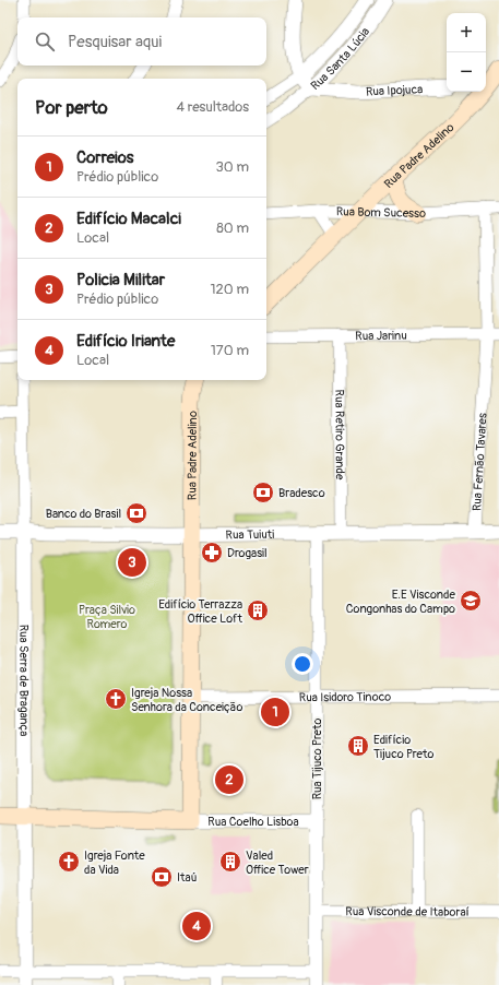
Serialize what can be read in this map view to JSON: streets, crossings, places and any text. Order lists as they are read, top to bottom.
{
  "streets": {
    "main road": ["Rua Padre Adelino"],
    "street": [
      "Rua Santa Lúcia",
      "Rua Ipojuca",
      "Rua Bom Sucesso",
      "Rua Jarinu",
      "Rua Retiro Grande",
      "Rua Fernão Tavares",
      "Rua Tuiuti",
      "Rua Serra de Bragança",
      "Rua Isidoro Tinoco",
      "Rua Tijuco Preto",
      "Rua Coelho Lisboa",
      "Rua Visconde de Itaboraí"
    ]
  },
  "crossings": [
    ["Rua Santa Lúcia", "Rua Ipojuca"],
    ["Rua Padre Adelino", "Rua Bom Sucesso"],
    ["Rua Padre Adelino", "Rua Tuiuti"],
    ["Rua Bom Sucesso", "Rua Fernão Tavares"],
    ["Rua Jarinu", "Rua Retiro Grande"],
    ["Rua Jarinu", "Rua Fernão Tavares"],
    ["Rua Retiro Grande", "Rua Tuiuti"],
    ["Rua Fernão Tavares", "Rua Tuiuti"],
    ["Rua Tuiuti", "Rua Serra de Bragança"],
    ["Rua Tuiuti", "Rua Tijuco Preto"],
    ["Rua Isidoro Tinoco", "Rua Tijuco Preto"],
    ["Rua Tijuco Preto", "Rua Coelho Lisboa"],
    ["Rua Tijuco Preto", "Rua Visconde de Itaboraí"]
  ],
  "parks": ["Praça Silvio Romero"],
  "places": {
    "bank": ["Bradesco", "Banco do Brasil", "Itaú"],
    "pharmacy": ["Drogasil"],
    "school or university": ["E.E Visconde Congonhas do Campo"],
    "building": ["Edifício Terrazza Office Loft", "Edifício Tijuco Preto", "Valed Office Tower"],
    "church": ["Igreja Nossa Senhora da Conceição", "Igreja Fonte da Vida"]
  },
  "page": {
    "map_buttons": ["+", "−"],
    "search": "Pesquisar aqui",
    "heading": ["Por perto", "4 resultados"],
    "list": [
      {
        "mark": "1",
        "name": "Correios",
        "note": "Prédio público",
        "value": "30 m"
      },
      {
        "mark": "2",
        "name": "Edifício Macalci",
        "note": "Local",
        "value": "80 m"
      },
      {
        "mark": "3",
        "name": "Policia Militar",
        "note": "Prédio público",
        "value": "120 m"
      },
      {
        "mark": "4",
        "name": "Edifício Iriante",
        "note": "Local",
        "value": "170 m"
      }
    ],
    "pins": [
      "3",
      "1",
      "2",
      "4"
    ]
  }
}
